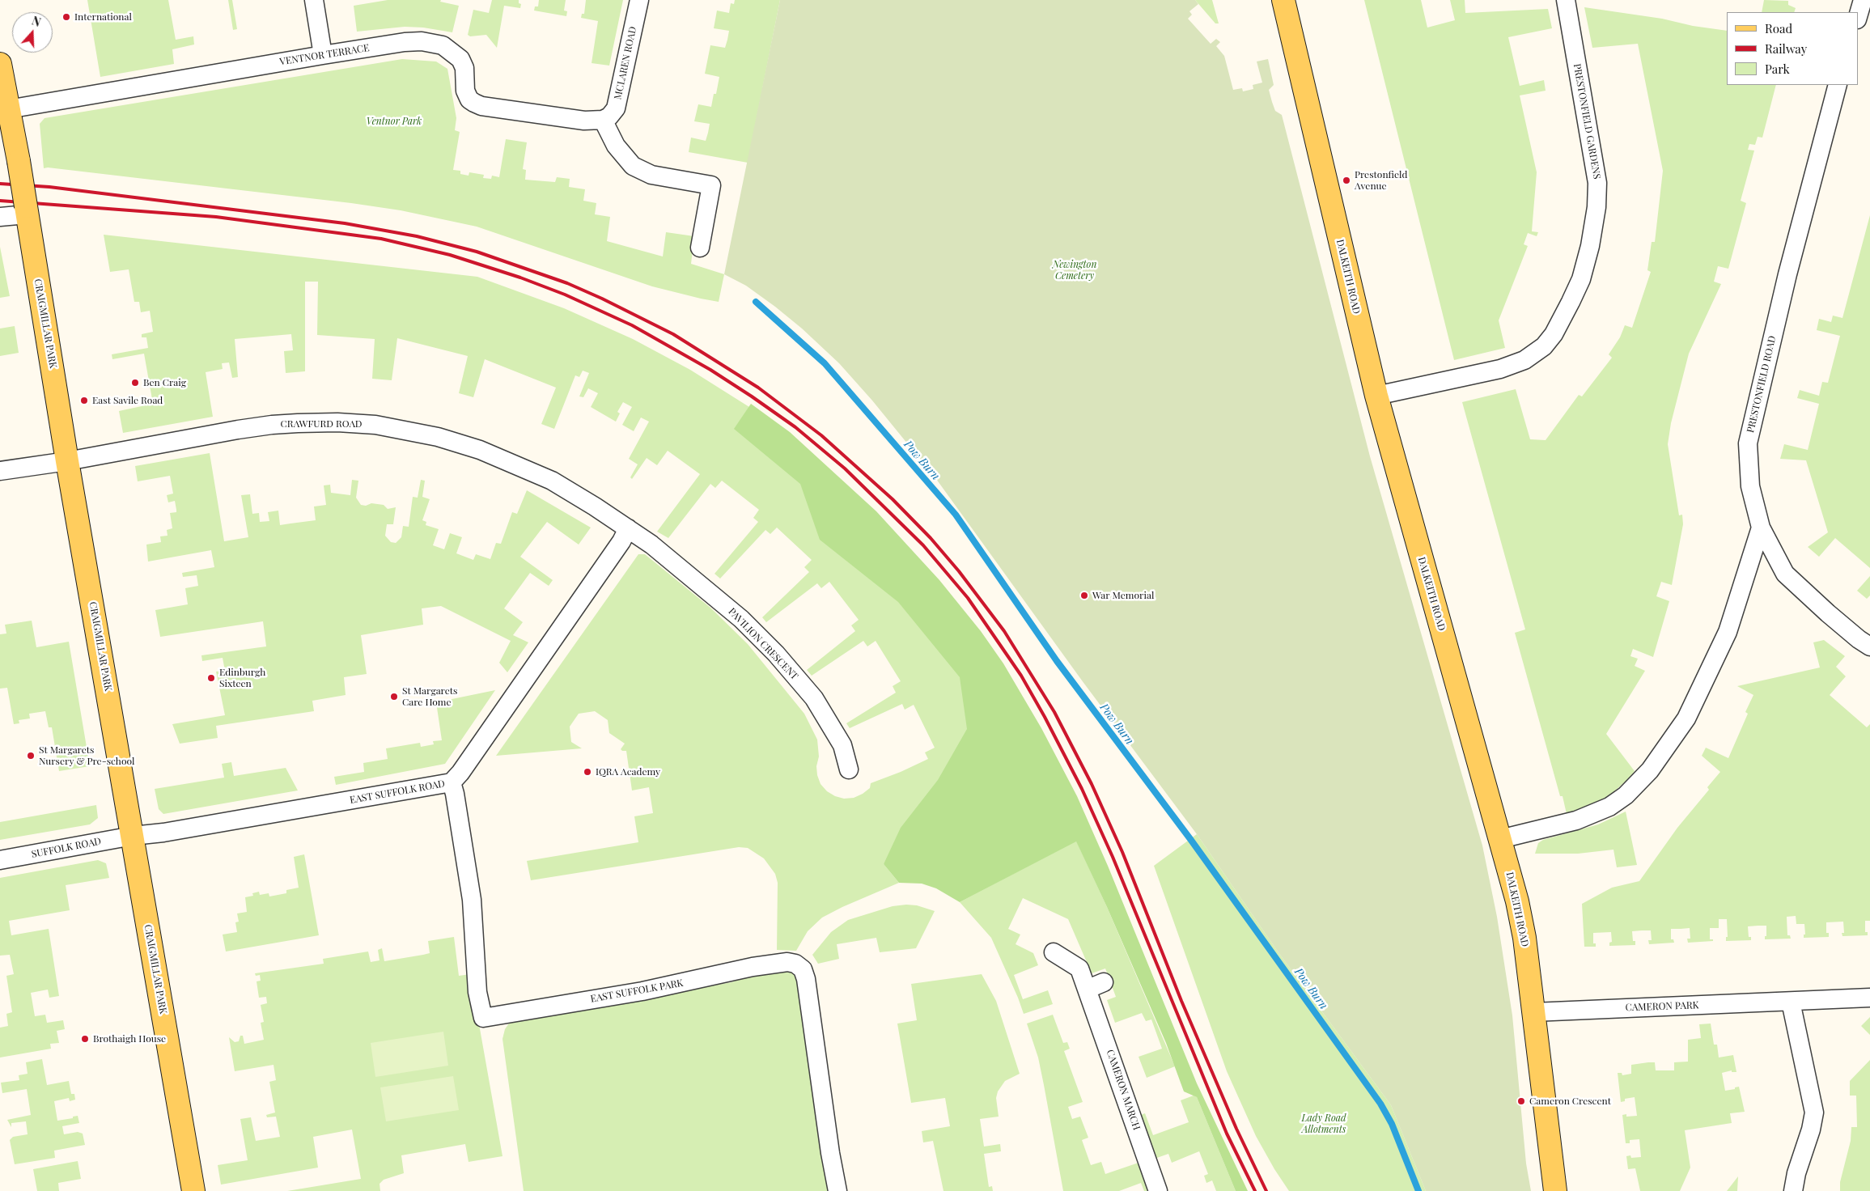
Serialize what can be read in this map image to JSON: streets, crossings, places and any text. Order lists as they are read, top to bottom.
{
  "streets": {
    "main road": ["DALKEITH ROAD", "CRAIGMILLAR PARK"],
    "street": [
      "VENTNOR TERRACE",
      "MCLAREN ROAD",
      "PRESTONFIELD GARDENS",
      "PRESTONFIELD ROAD",
      "CRAWFURD ROAD",
      "PAVILION CRESCENT",
      "EAST SUFFOLK ROAD",
      "SUFFOLK ROAD",
      "EAST SUFFOLK PARK",
      "CAMERON PARK",
      "CAMERON MARCH"
    ]
  },
  "crossings": [
    ["VENTNOR TERRACE", "MCLAREN ROAD"],
    ["VENTNOR TERRACE", "CRAIGMILLAR PARK"],
    ["PRESTONFIELD GARDENS", "DALKEITH ROAD"],
    ["DALKEITH ROAD", "CAMERON PARK"],
    ["CRAIGMILLAR PARK", "CRAWFURD ROAD"],
    ["CRAIGMILLAR PARK", "EAST SUFFOLK ROAD"],
    ["CRAIGMILLAR PARK", "SUFFOLK ROAD"],
    ["CRAWFURD ROAD", "PAVILION CRESCENT"],
    ["CRAWFURD ROAD", "EAST SUFFOLK ROAD"],
    ["PAVILION CRESCENT", "EAST SUFFOLK ROAD"],
    ["EAST SUFFOLK ROAD", "SUFFOLK ROAD"],
    ["EAST SUFFOLK ROAD", "EAST SUFFOLK PARK"]
  ],
  "water": ["Pow Burn"],
  "parks": ["Ventnor Park", "Newington Cemetery", "Lady Road Allotments"],
  "places": [
    "International",
    "Prestonfield Avenue",
    "Ben Craig",
    "East Savile Road",
    "War Memorial",
    "Edinburgh Sixteen",
    "St Margarets Care Home",
    "St Margarets Nursery & Pre-school",
    "IQRA Academy",
    "Brothaigh House",
    "Cameron Crescent"
  ],
  "legend": ["Road", "Railway", "Park"],
  "north": "top"
}
